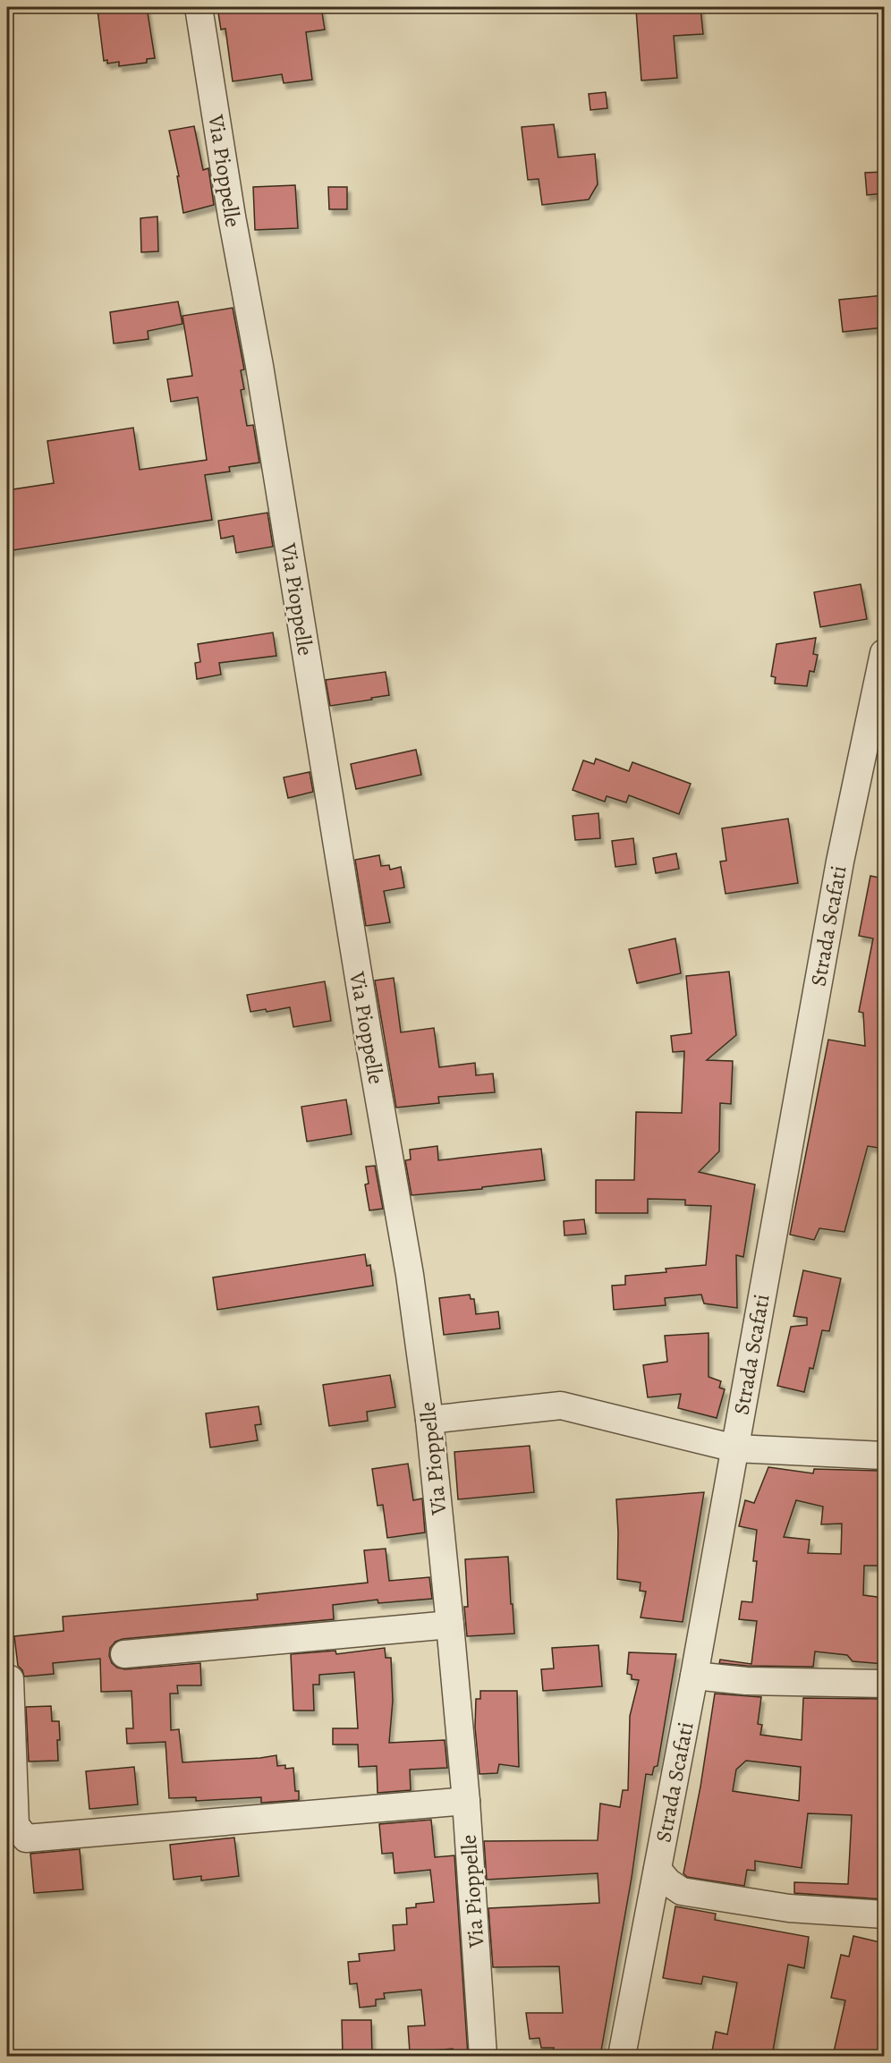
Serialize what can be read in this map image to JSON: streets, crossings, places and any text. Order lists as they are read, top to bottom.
{
  "streets": {
    "street": ["Via Pioppelle", "Strada Scafati"]
  }
}
